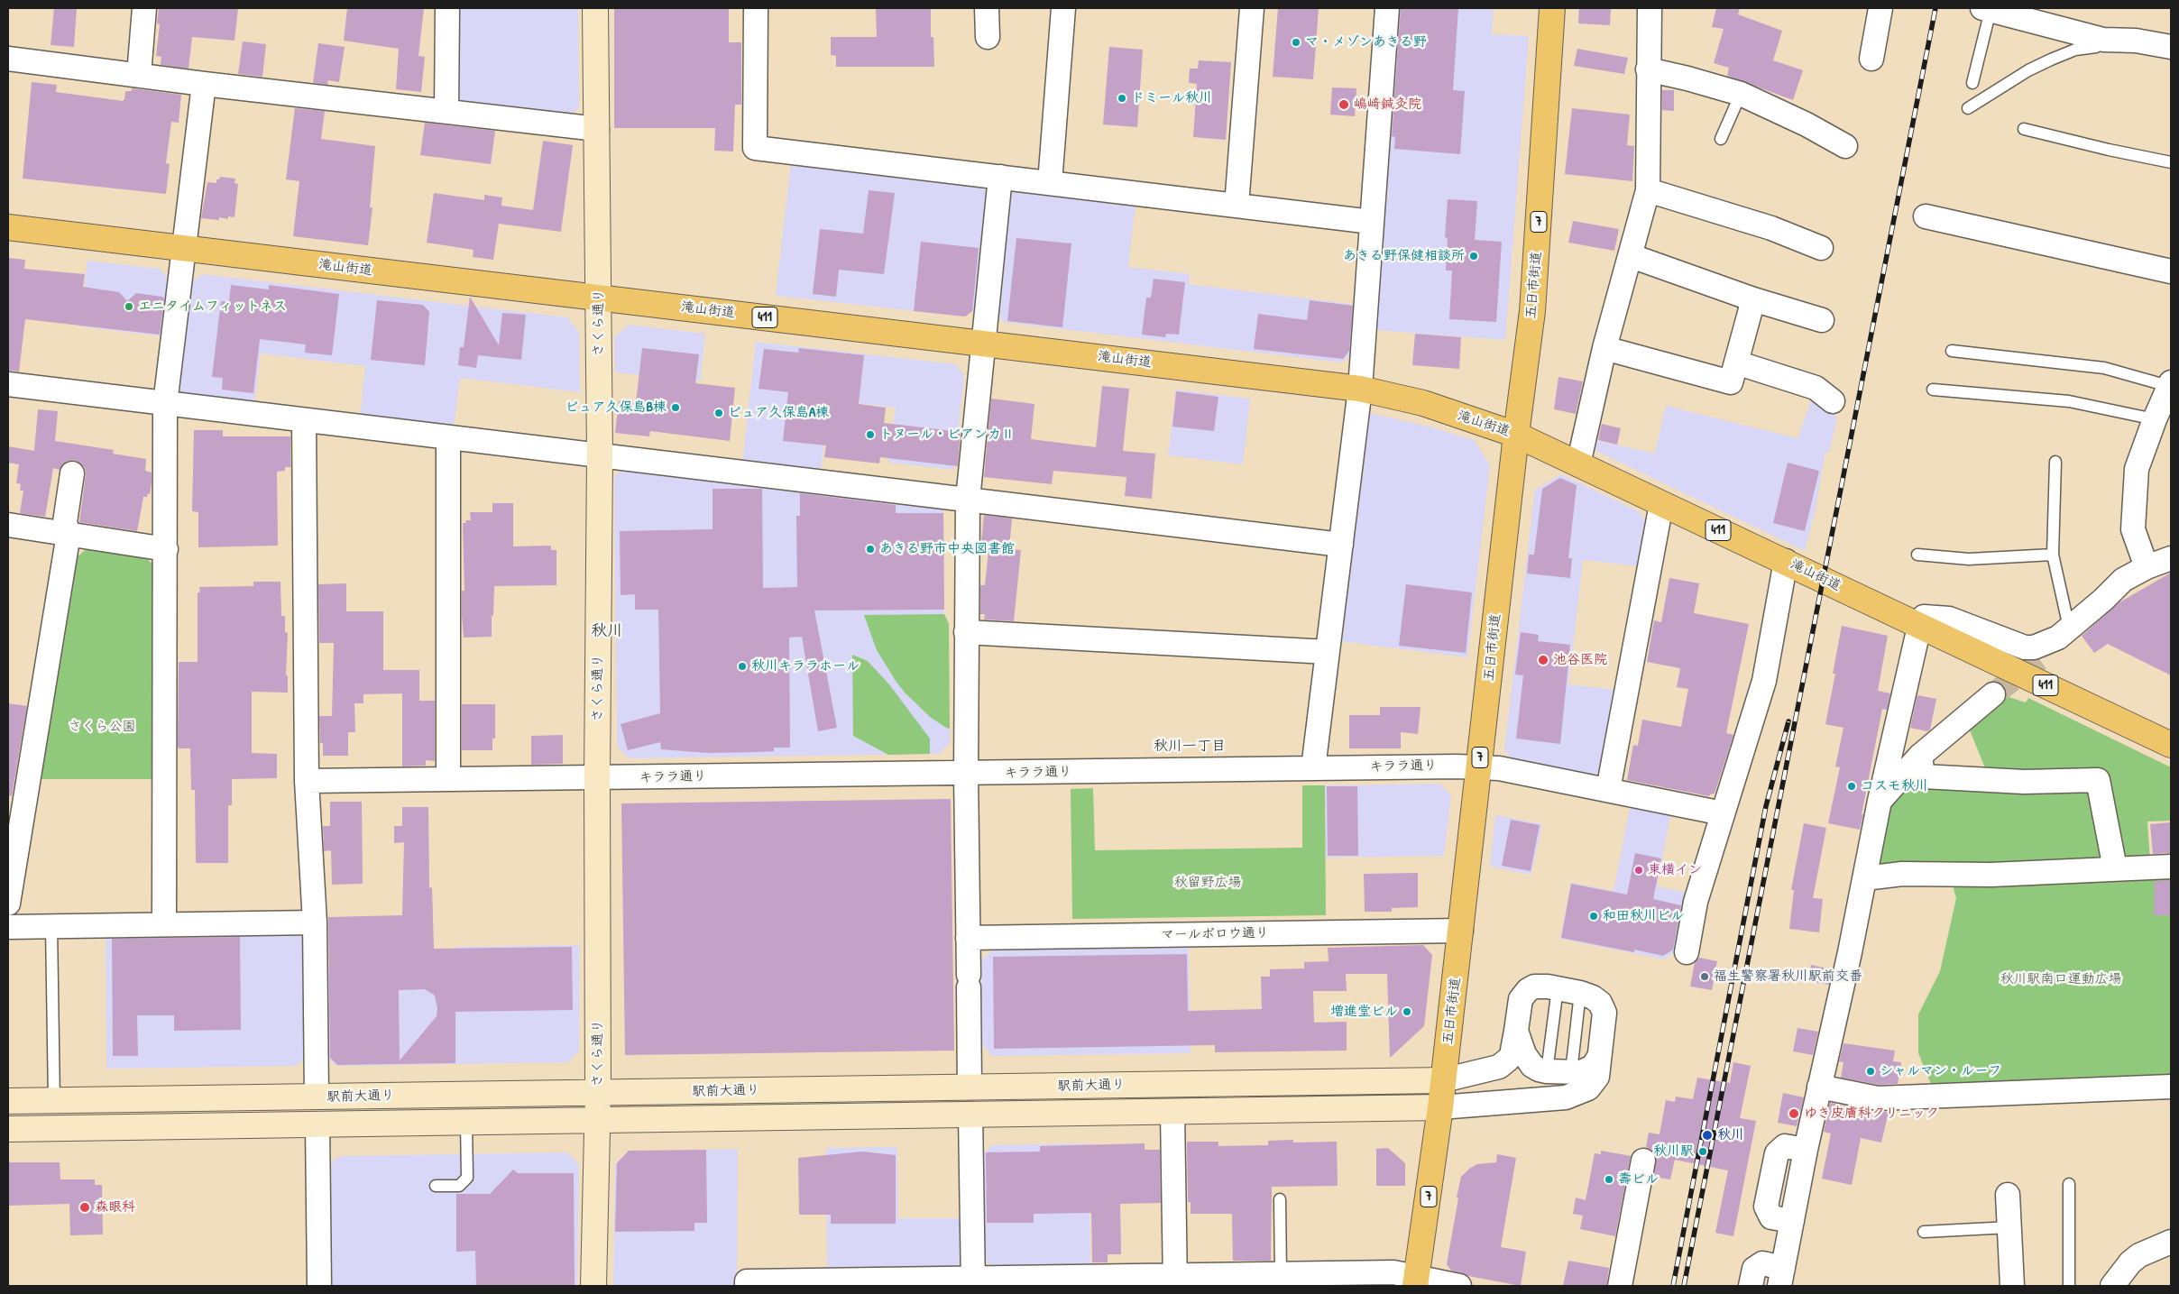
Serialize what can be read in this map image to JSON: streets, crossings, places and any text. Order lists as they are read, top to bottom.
{
  "streets": {
    "main road": [
      "7",
      "滝山街道",
      "五日市街道",
      "411"
    ],
    "street": [
      "さくら通り",
      "キララ通り",
      "マールボロウ通り",
      "駅前大通り"
    ]
  },
  "crossings": [
    ["滝山街道", "五日市街道"],
    ["滝山街道", "さくら通り"],
    ["五日市街道", "キララ通り"],
    ["五日市街道", "マールボロウ通り"],
    ["五日市街道", "駅前大通り"],
    ["さくら通り", "キララ通り"],
    ["さくら通り", "駅前大通り"]
  ],
  "districts": ["秋川", "秋川一丁目"],
  "parks": ["さくら公園", "秋留野広場", "秋川駅南口運動広場"],
  "places": [
    "マ・メゾンあきる野",
    "ドミール秋川",
    "嶋﨑鍼灸院",
    "あきる野保健相談所",
    "エニタイムフィットネス",
    "ピュア久保島B棟",
    "ピュア久保島A棟",
    "トヌール・ビアンカⅡ",
    "あきる野市中央図書館",
    "池谷医院",
    "秋川キララホール",
    "コスモ秋川",
    "東横イン",
    "和田秋川ビル",
    "福生警察署秋川駅前交番",
    "増進堂ビル",
    "シャルマン・ルーフ",
    "ゆき皮膚科クリニック",
    "秋川",
    "秋川駅",
    "壽ビル",
    "森眼科"
  ]
}
